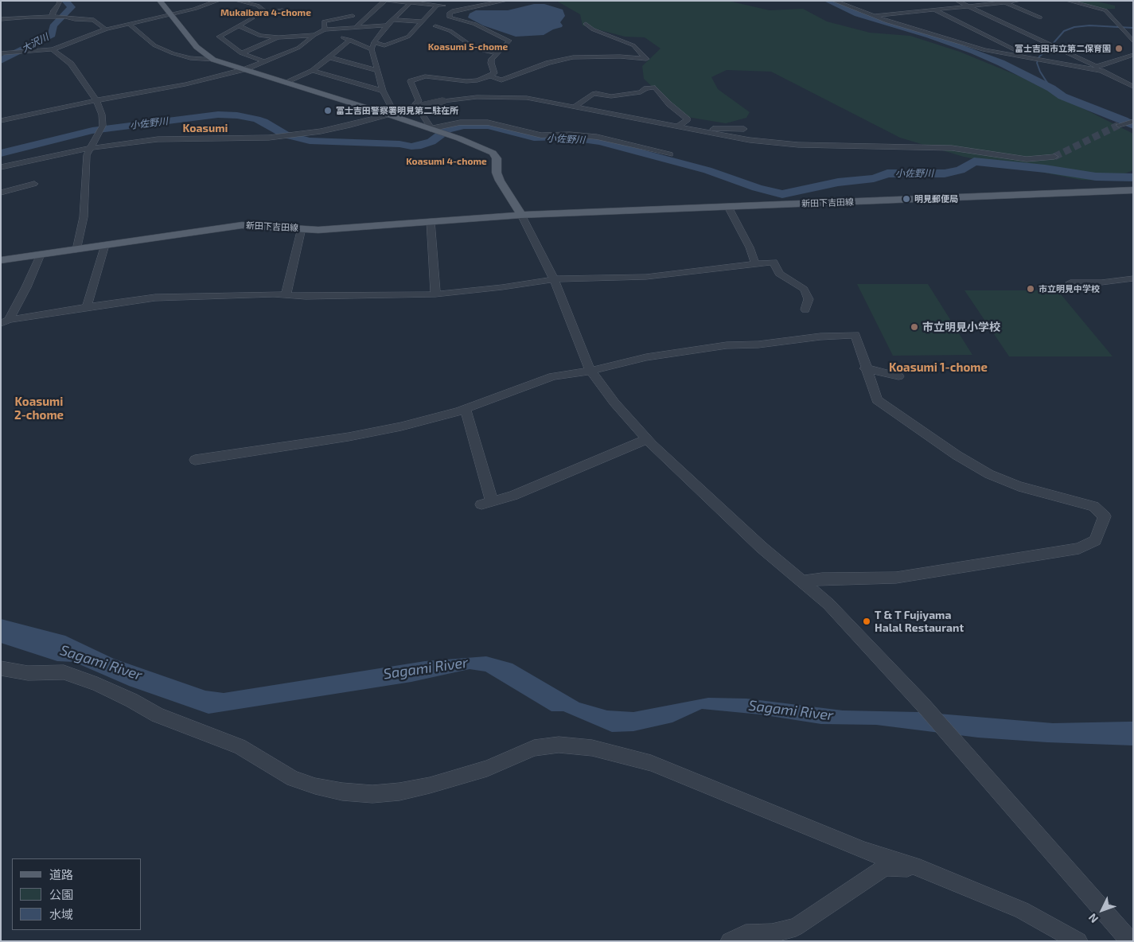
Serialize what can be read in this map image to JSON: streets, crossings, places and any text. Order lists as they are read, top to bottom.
{
  "streets": {
    "main road": ["新田下吉田線"]
  },
  "districts": [
    "Mukaibara 4-chome",
    "Koasumi 5-chome",
    "Koasumi",
    "Koasumi 4-chome",
    "Koasumi 1-chome",
    "Koasumi 2-chome"
  ],
  "water": ["大沢川", "小佐野川", "Sagami River"],
  "places": [
    "富士吉田市立第二保育園",
    "富士吉田警察署明見第二駐在所",
    "明見郵便局",
    "市立明見中学校",
    "市立明見小学校",
    "T & T Fujiyama Halal Restaurant"
  ],
  "legend": ["道路", "公園", "水域"],
  "north": "bottom left"
}
